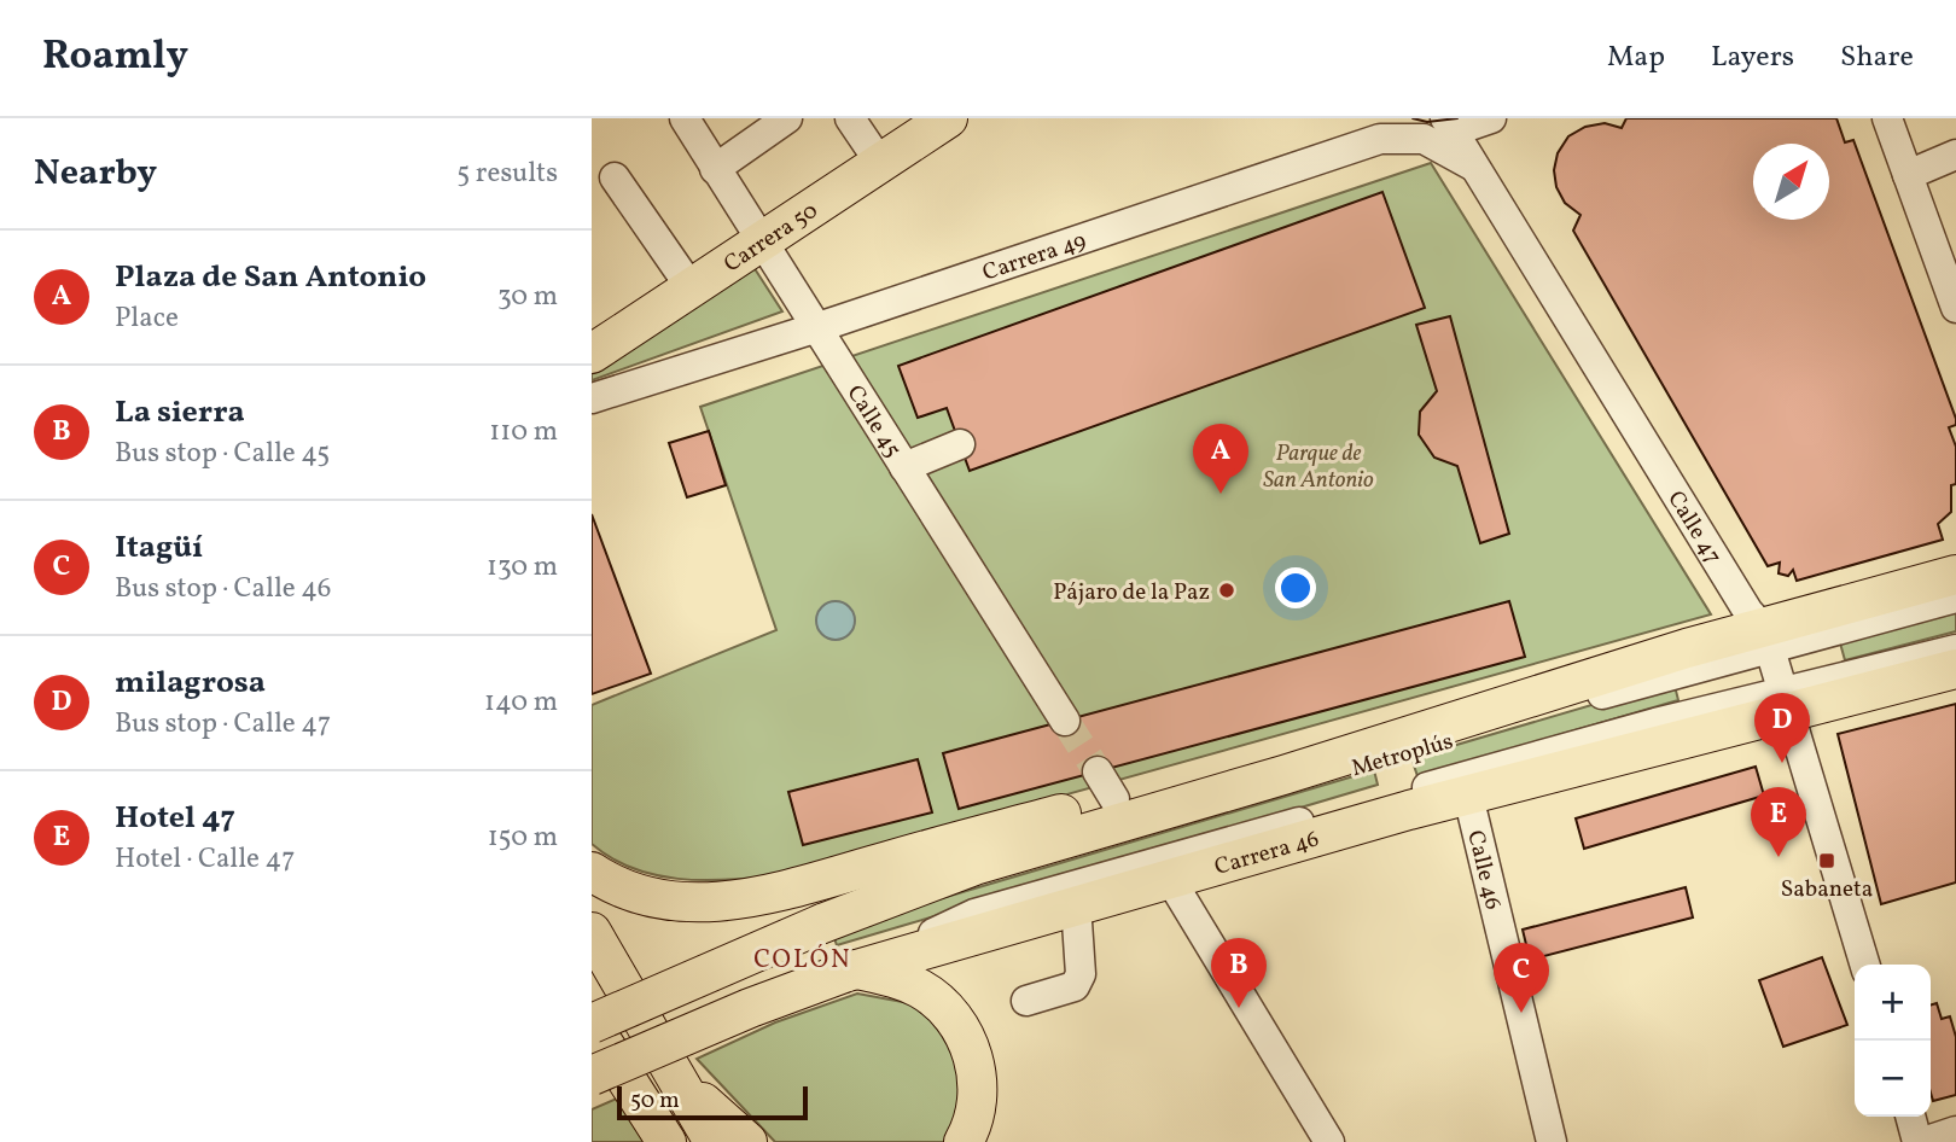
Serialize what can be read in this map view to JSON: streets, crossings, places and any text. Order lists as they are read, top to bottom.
{
  "streets": {
    "main road": ["Carrera 50", "Carrera 46"],
    "street": [
      "Carrera 49",
      "Calle 45",
      "Calle 47",
      "Metroplús",
      "Calle 46"
    ]
  },
  "crossings": [
    ["Carrera 50", "Calle 45"],
    ["Carrera 49", "Calle 45"],
    ["Carrera 49", "Calle 47"],
    ["Calle 47", "Metroplús"],
    ["Calle 47", "Carrera 46"],
    ["Metroplús", "Carrera 46"],
    ["Carrera 46", "Calle 46"]
  ],
  "districts": ["COLÓN"],
  "parks": ["Parque de San Antonio"],
  "places": {
    "other": ["Pájaro de la Paz"],
    "transit": ["Sabaneta"]
  },
  "scale_bar": "50 m",
  "north": "top right",
  "page": {
    "header": "Roamly",
    "nav": ["Map", "Layers", "Share"],
    "heading": ["Nearby", "5 results"],
    "list": [
      {
        "mark": "A",
        "name": "Plaza de San Antonio",
        "note": "Place",
        "value": "30 m"
      },
      {
        "mark": "B",
        "name": "La sierra",
        "note": "Bus stop · Calle 45",
        "value": "110 m"
      },
      {
        "mark": "C",
        "name": "Itagüí",
        "note": "Bus stop · Calle 46",
        "value": "130 m"
      },
      {
        "mark": "D",
        "name": "milagrosa",
        "note": "Bus stop · Calle 47",
        "value": "140 m"
      },
      {
        "mark": "E",
        "name": "Hotel 47",
        "note": "Hotel · Calle 47",
        "value": "150 m"
      }
    ],
    "pins": [
      "A",
      "D",
      "E",
      "B",
      "C"
    ],
    "map_buttons": ["+", "−"],
    "scale": "50 m"
  }
}
